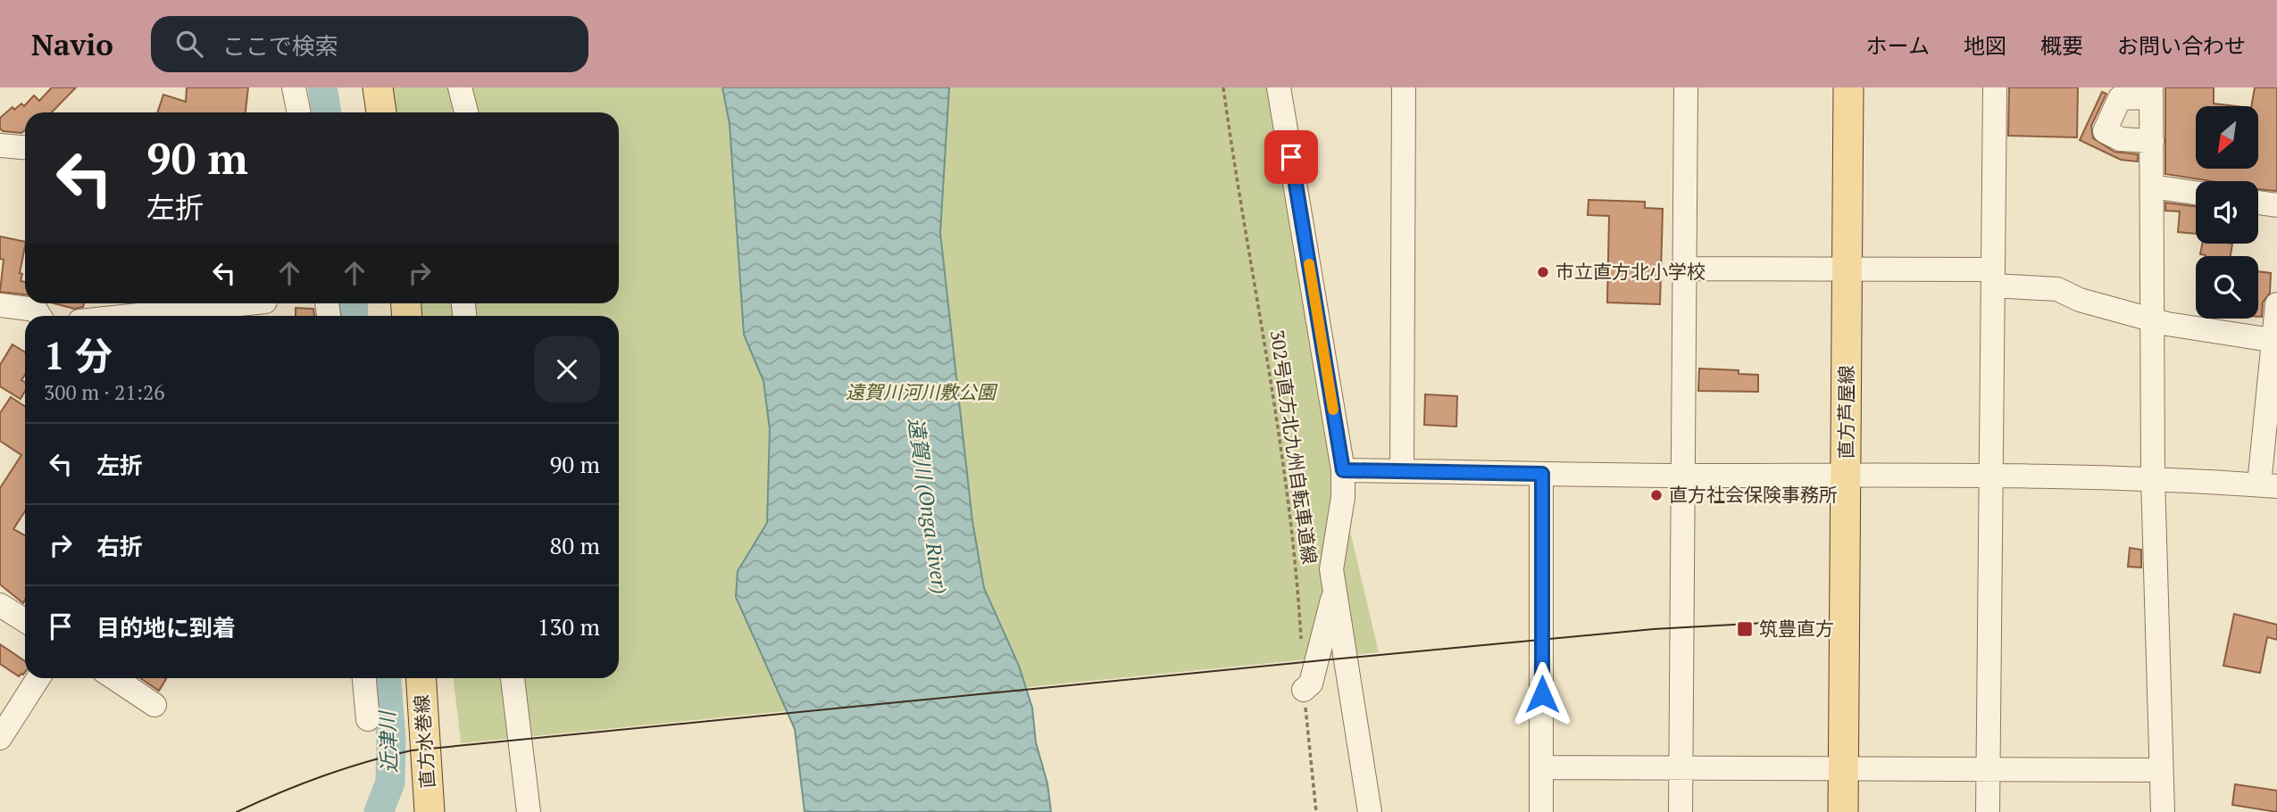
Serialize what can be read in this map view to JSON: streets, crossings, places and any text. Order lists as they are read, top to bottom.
{
  "streets": {
    "main road": ["直方芦屋線", "直方水巻線"],
    "path": ["302号直方北九州自転車道線"]
  },
  "water": ["遠賀川 (Onga River)", "近津川"],
  "parks": ["遠賀川河川敷公園"],
  "places": {
    "other": ["市立直方北小学校", "直方社会保険事務所"],
    "transit": ["筑豊直方"]
  },
  "north": "bottom left",
  "page": {
    "header": "Navio",
    "search": "ここで検索",
    "nav": [
      "ホーム",
      "地図",
      "概要",
      "お問い合わせ"
    ],
    "turn": ["90 m", "左折"],
    "heading": ["1 分", "300 m · 21:26"],
    "list": [
      {
        "name": "左折",
        "value": "90 m"
      },
      {
        "name": "右折",
        "value": "80 m"
      },
      {
        "name": "目的地に到着",
        "value": "130 m"
      }
    ]
  }
}
